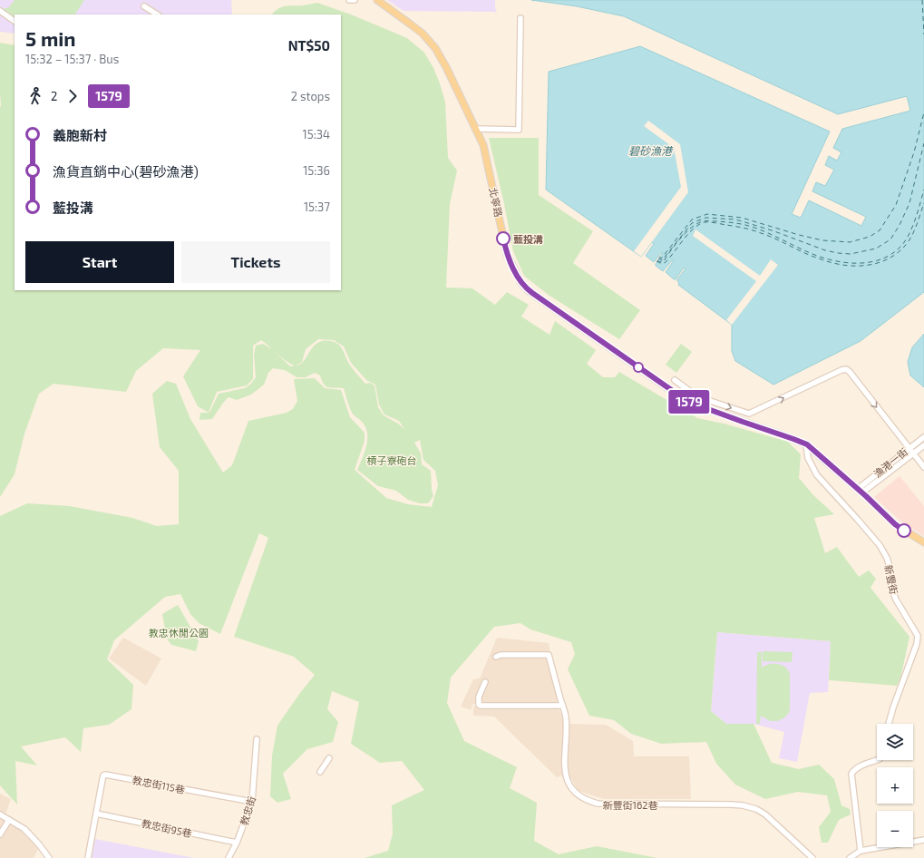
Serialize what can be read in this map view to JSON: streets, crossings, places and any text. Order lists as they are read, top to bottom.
{
  "streets": {
    "main road": ["北寧路"],
    "street": [
      "漁港一街",
      "新豐街",
      "教忠街115巷",
      "新豐街162巷",
      "教忠街",
      "教忠街95巷"
    ]
  },
  "crossings": [
    ["北寧路", "漁港一街"],
    ["北寧路", "新豐街"],
    ["教忠街115巷", "教忠街"],
    ["教忠街115巷", "教忠街95巷"],
    ["教忠街", "教忠街95巷"]
  ],
  "water": ["碧砂漁港"],
  "parks": ["槓子寮砲台", "教忠休閒公園"],
  "places": ["藍投溝"],
  "lines": ["bus line 1579"],
  "page": {
    "on_map": "1579",
    "heading": ["5 min", "15:32 – 15:37 · Bus", "NT$50"],
    "legs": ["2", "1579", "2 stops"],
    "list": [
      {
        "name": "義胞新村",
        "value": "15:34"
      },
      {
        "name": "漁貨直銷中心(碧砂漁港)",
        "value": "15:36"
      },
      {
        "name": "藍投溝",
        "value": "15:37"
      }
    ],
    "buttons": ["Start", "Tickets"],
    "map_buttons": ["+", "−"]
  }
}
